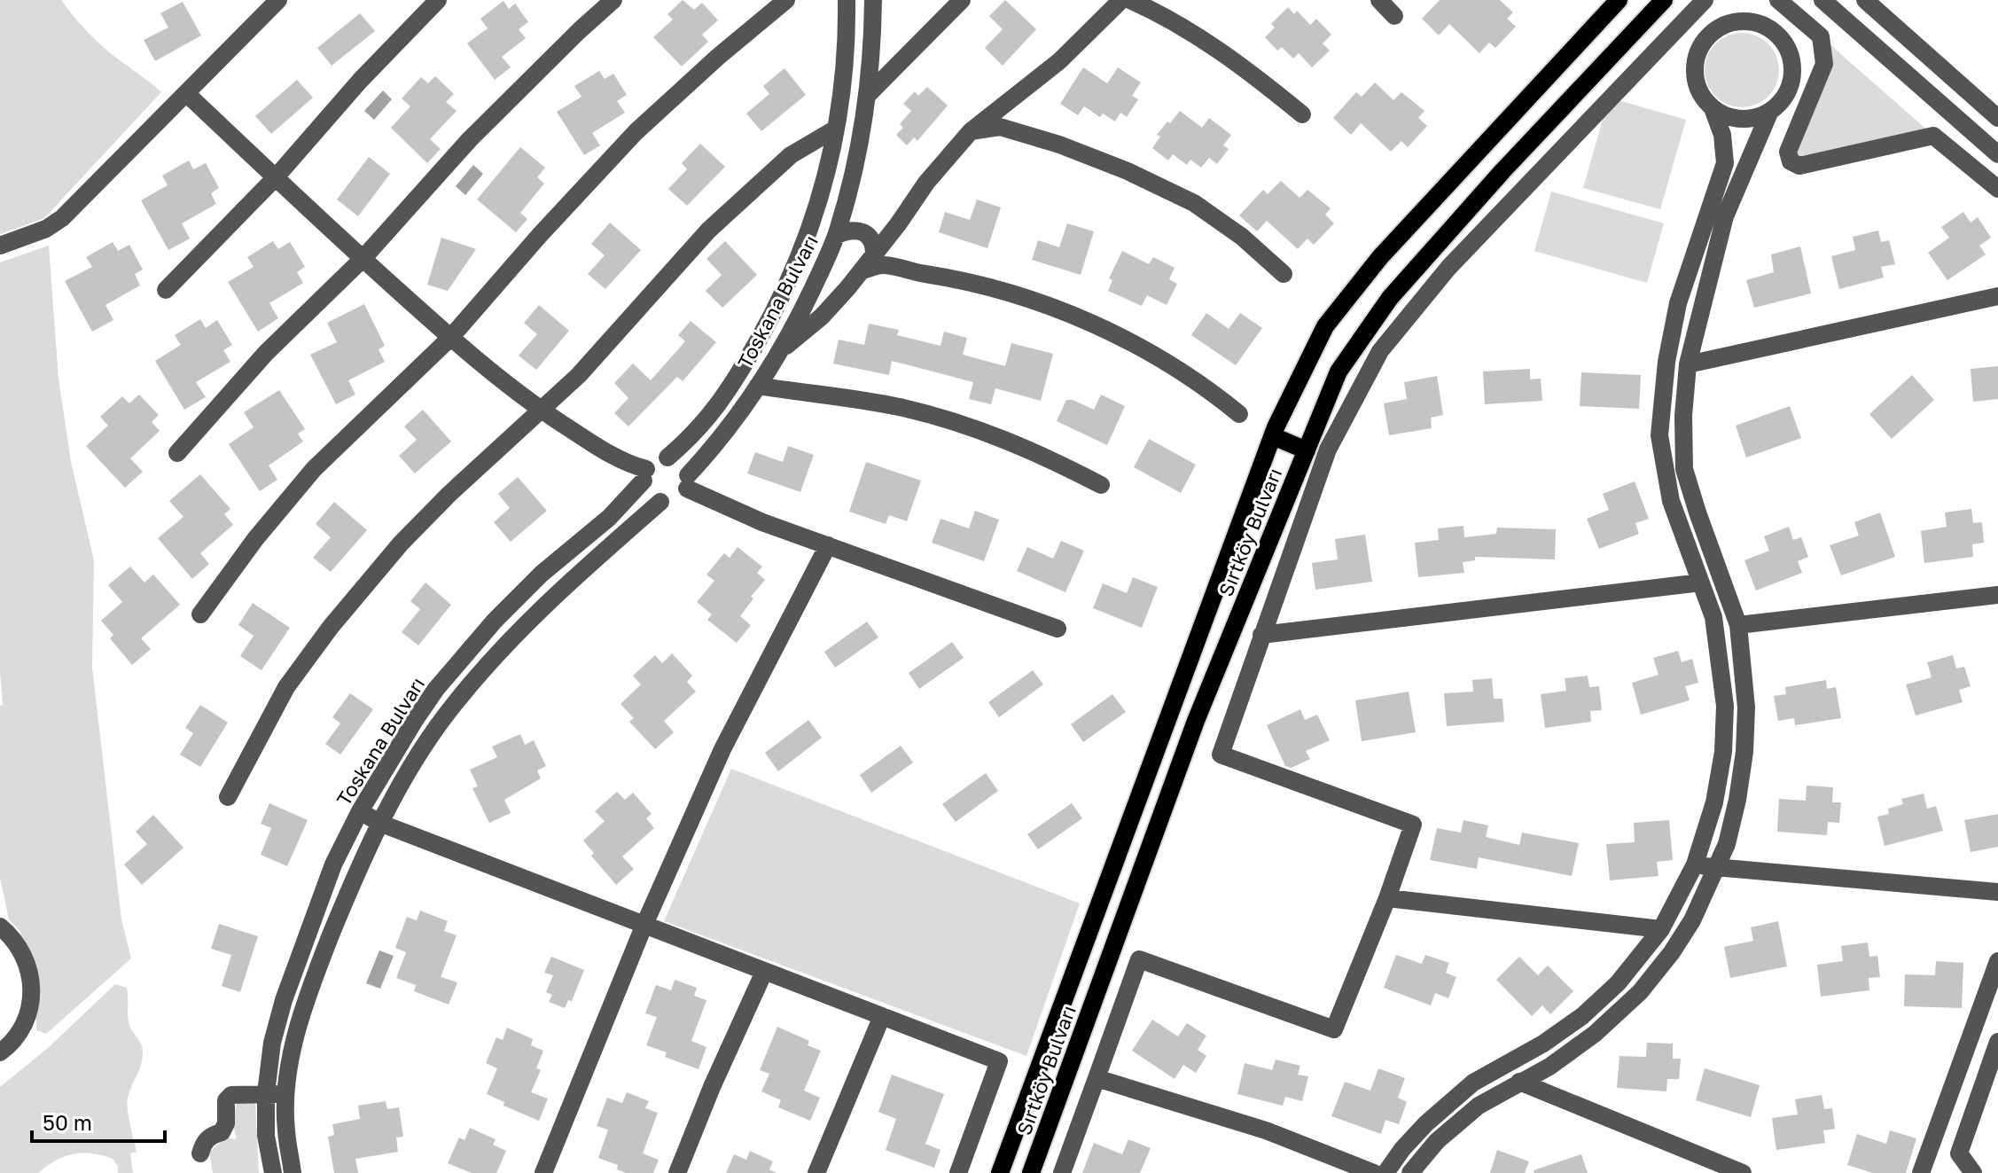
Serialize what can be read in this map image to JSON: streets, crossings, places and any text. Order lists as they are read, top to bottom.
{
  "streets": {
    "main road": ["Sırtköy Bulvarı"],
    "street": ["Toskana Bulvarı"]
  },
  "scale_bar": "50 m"
}
